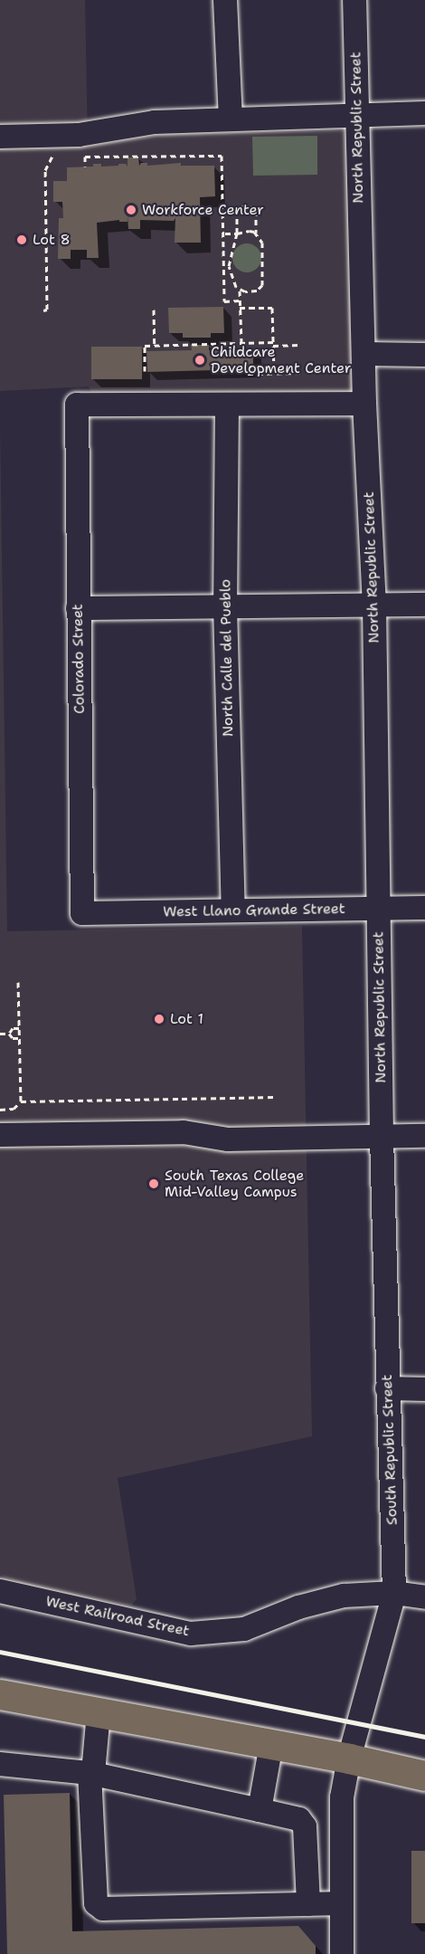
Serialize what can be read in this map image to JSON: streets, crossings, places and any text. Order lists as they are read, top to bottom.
{
  "streets": {
    "street": [
      "North Republic Street",
      "North Calle del Pueblo",
      "Colorado Street",
      "West Llano Grande Street",
      "South Republic Street",
      "West Railroad Street"
    ]
  },
  "crossings": [
    ["North Republic Street", "West Llano Grande Street"],
    ["North Republic Street", "South Republic Street"],
    ["North Calle del Pueblo", "Colorado Street"],
    ["North Calle del Pueblo", "West Llano Grande Street"],
    ["Colorado Street", "West Llano Grande Street"],
    ["South Republic Street", "West Railroad Street"]
  ],
  "places": [
    "Workforce Center",
    "Lot 8",
    "Childcare Development Center",
    "Lot 1",
    "South Texas College Mid-Valley Campus"
  ]
}
